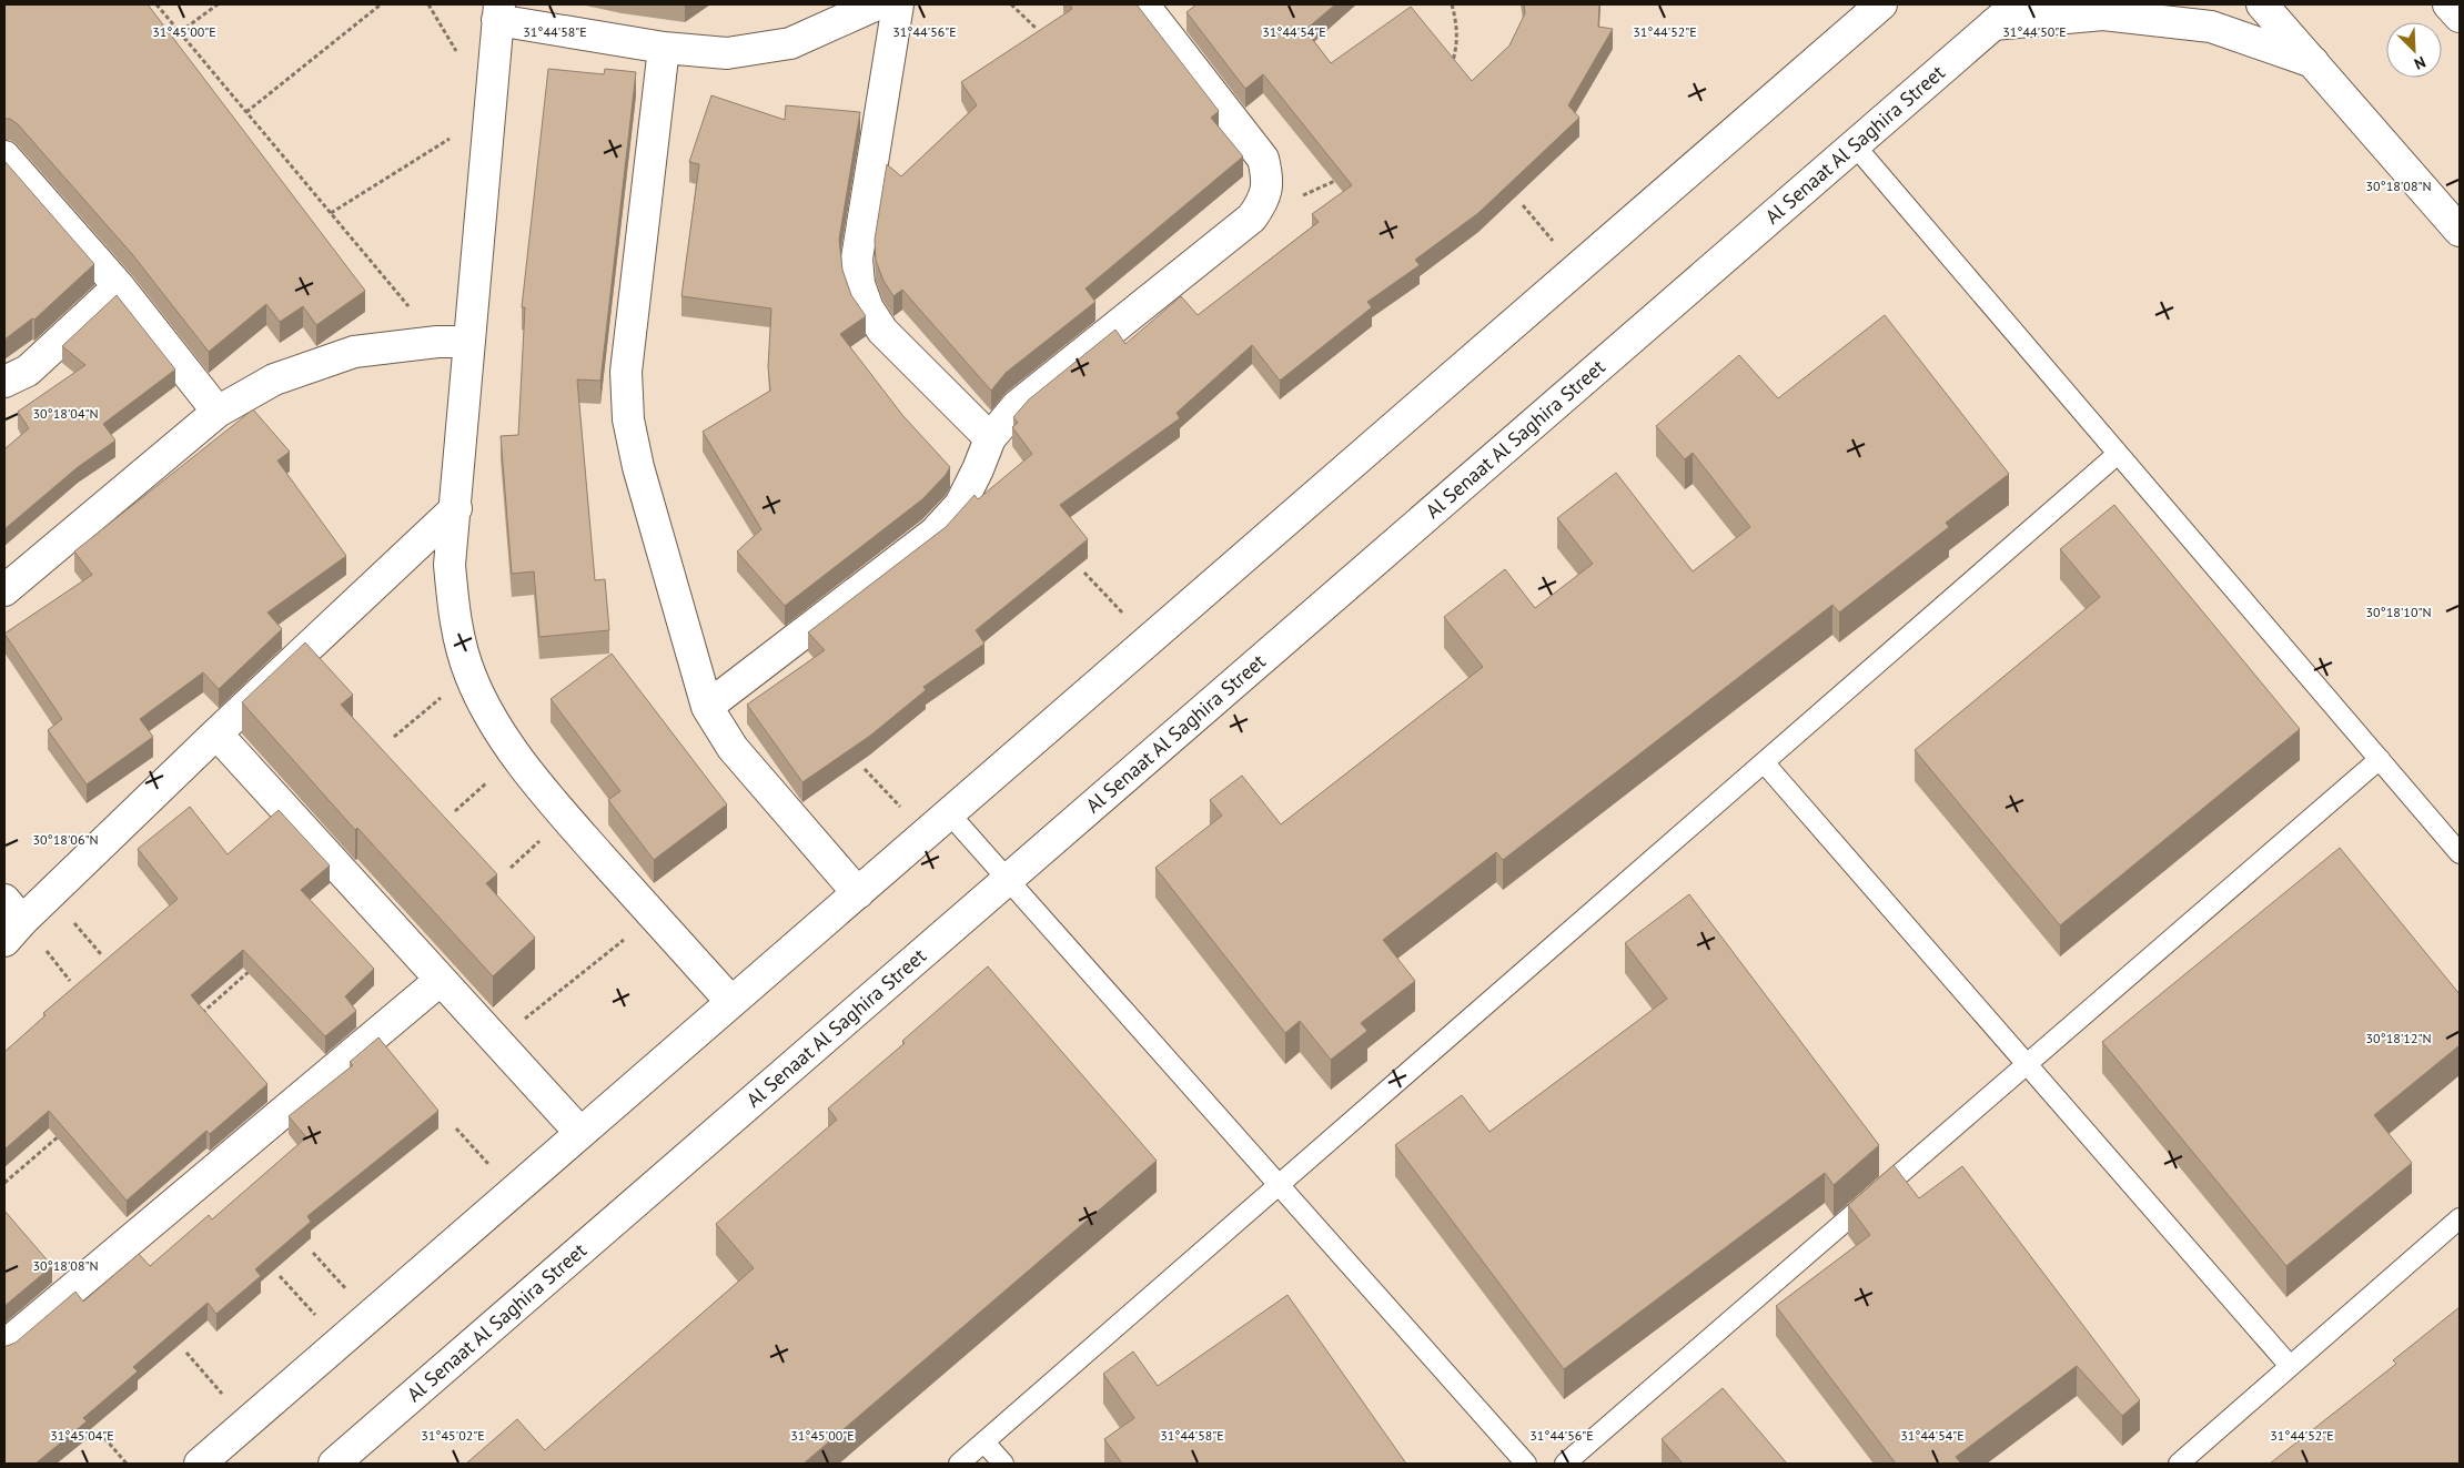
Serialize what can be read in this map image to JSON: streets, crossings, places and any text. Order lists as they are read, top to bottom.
{
  "streets": {
    "street": ["Al Senaat Al Saghira Street"]
  },
  "north": "bottom right",
  "coordinates": [
    "31°45'00\"E",
    "31°44'58\"E",
    "31°44'56\"E",
    "31°44'54\"E",
    "31°44'52\"E",
    "31°44'50\"E",
    "30°18'08\"N",
    "30°18'04\"N",
    "30°18'10\"N",
    "30°18'06\"N",
    "30°18'12\"N",
    "31°45'04\"E",
    "31°45'02\"E"
  ]
}
